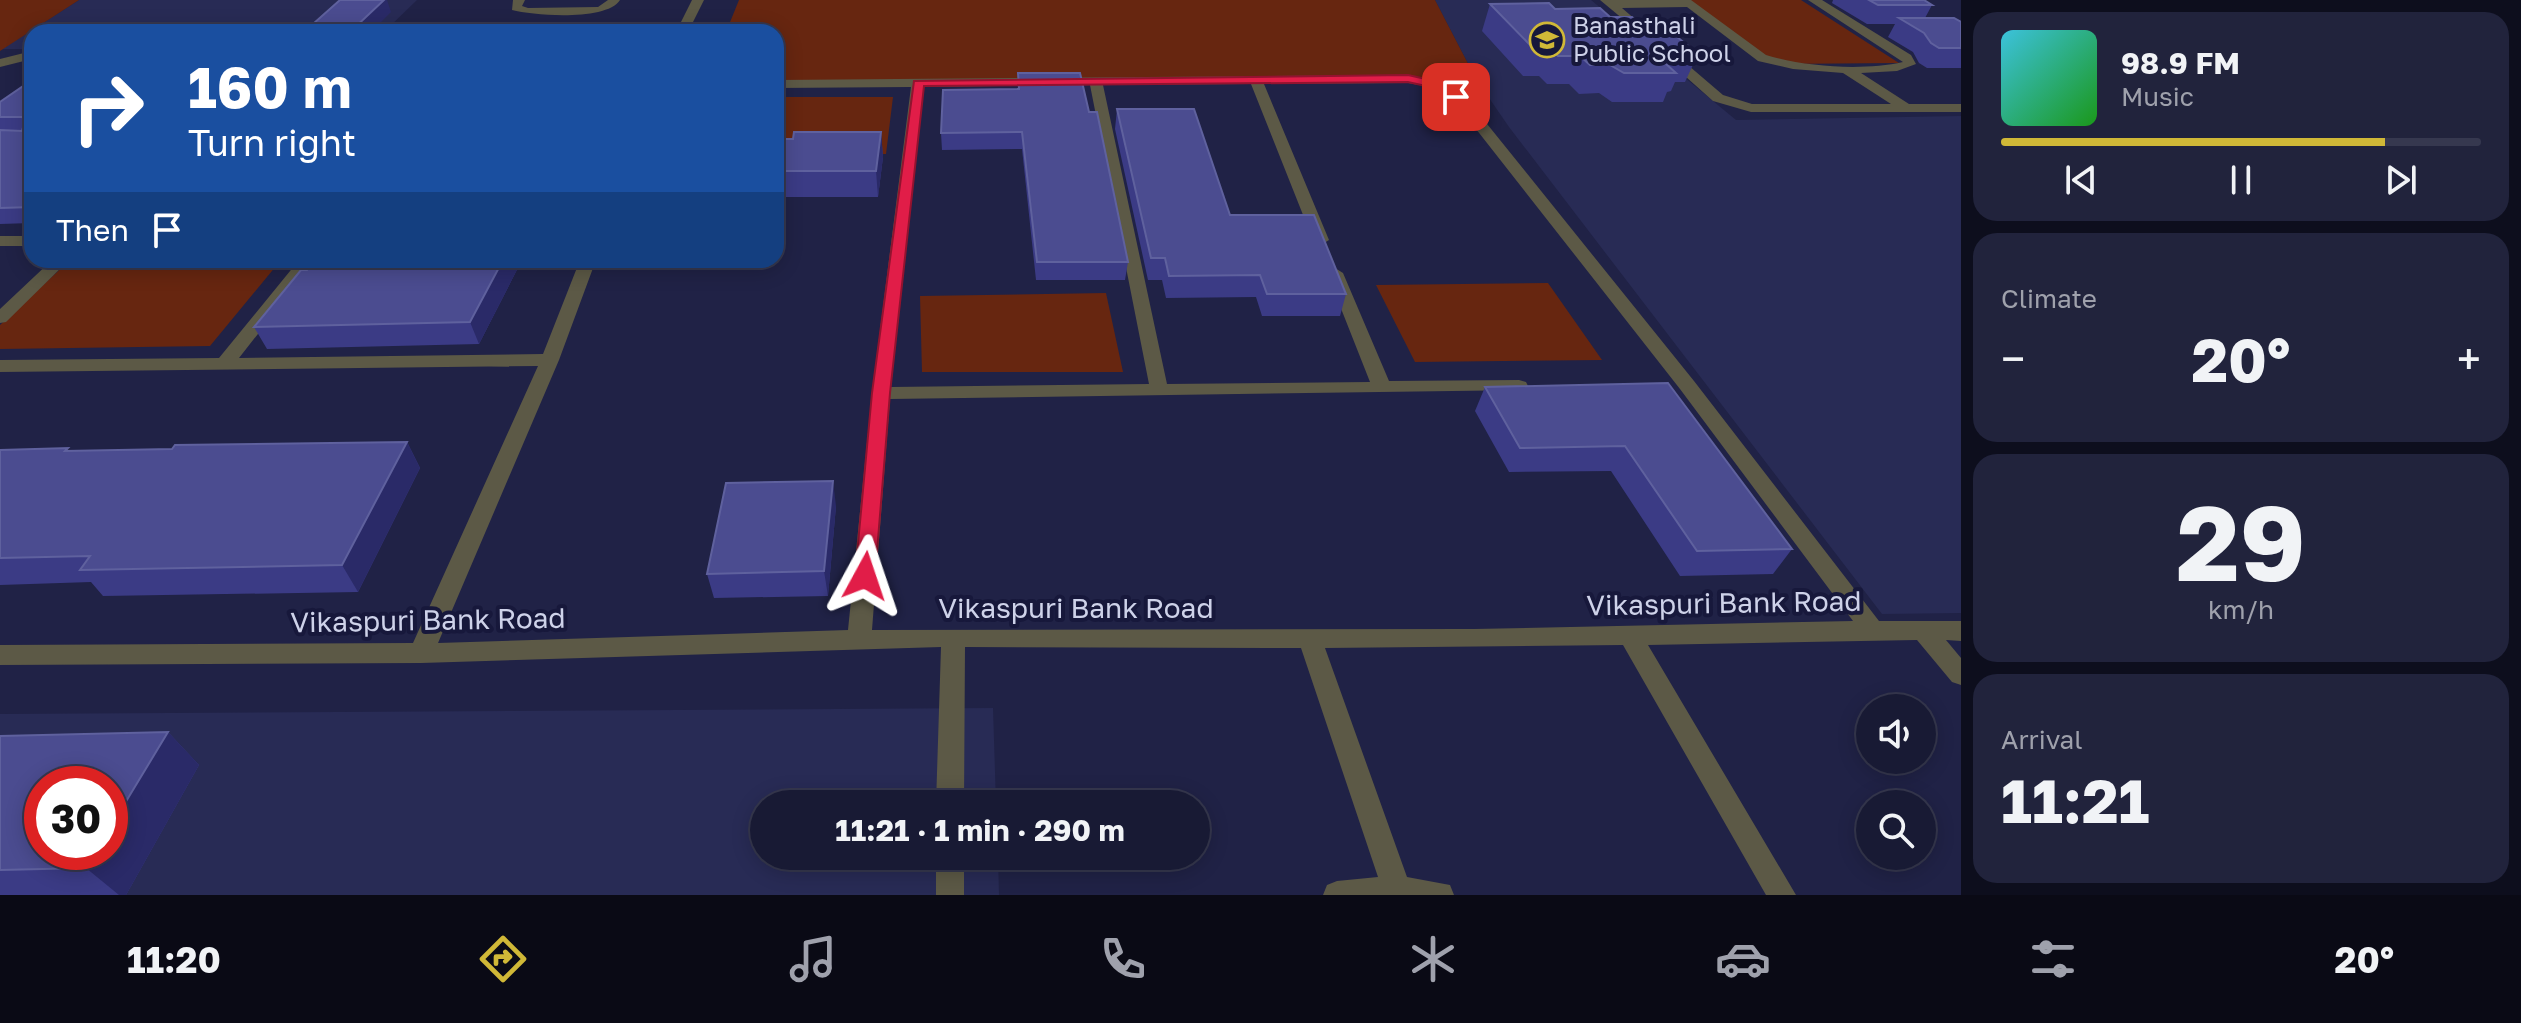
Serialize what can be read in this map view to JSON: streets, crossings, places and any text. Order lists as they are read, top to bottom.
{
  "streets": {
    "street": ["Vikaspuri Bank Road"]
  },
  "places": {
    "school or university": ["Banasthali Public School"]
  },
  "page": {
    "turn": ["160 m", "Turn right"],
    "song": ["98.9 FM", "Music"],
    "then": "Then",
    "tile": [
      "Climate",
      ["29", "km/h"],
      ["Arrival", "11:21"]
    ],
    "heat": ["−", "20°", "+"],
    "limit": "30",
    "trip": "11:21 · 1 min · 290 m",
    "tabs": ["11:20", "20°"]
  }
}
